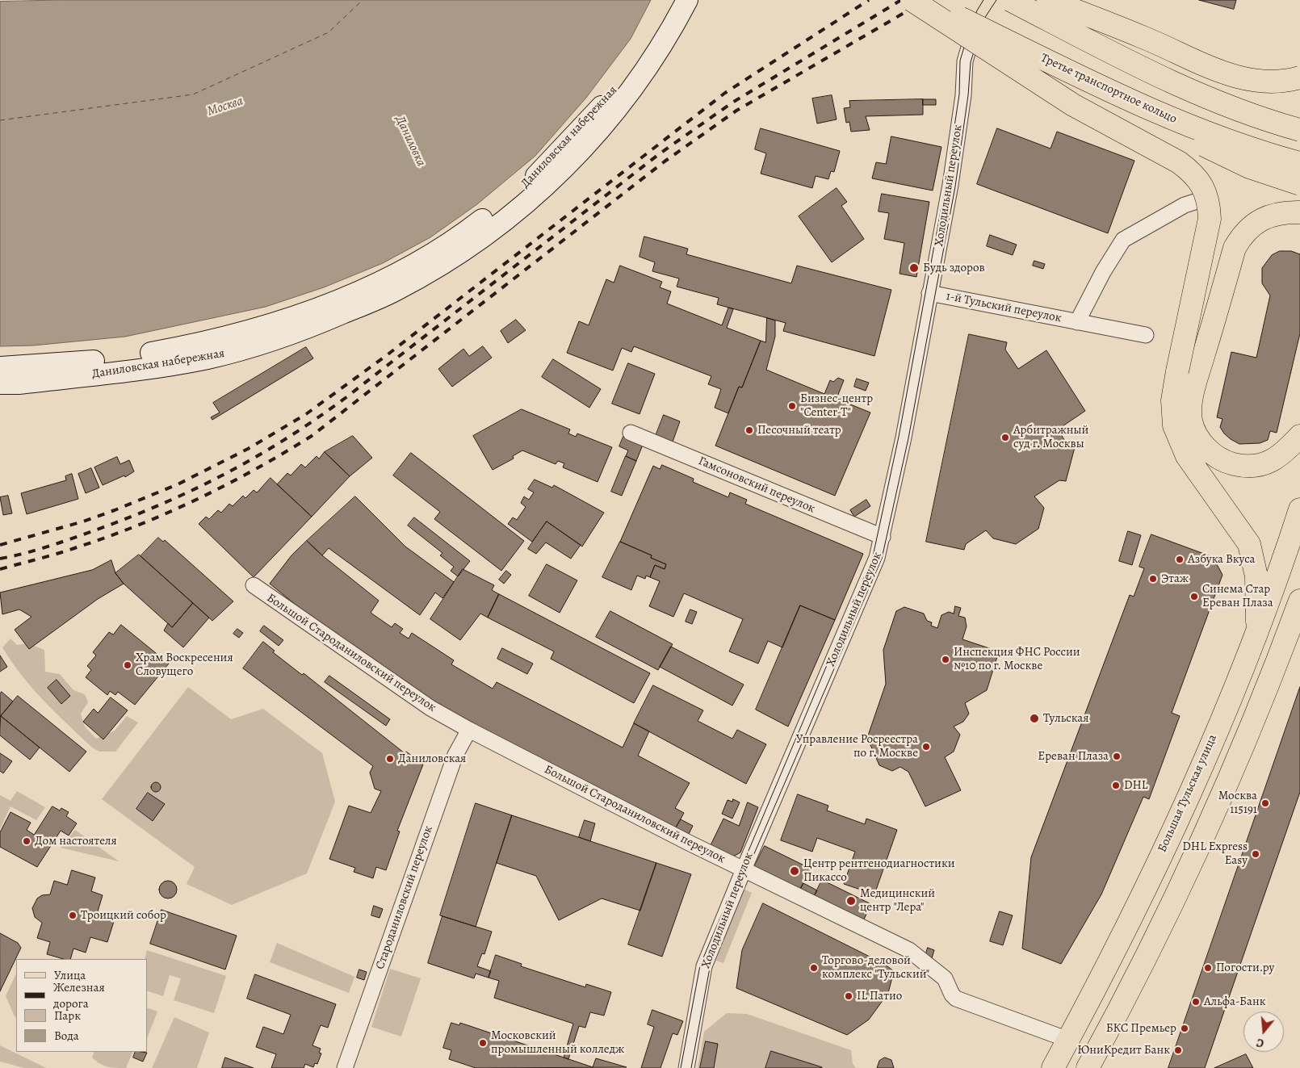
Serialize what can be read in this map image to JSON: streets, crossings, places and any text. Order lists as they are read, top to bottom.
{
  "streets": {
    "main road": ["Третье транспортное кольцо", "Даниловская набережная", "Большая Тульская улица"],
    "street": [
      "Холодильный переулок",
      "1-й Тульский переулок",
      "Гамсоновский переулок",
      "Большой Староданиловский переулок",
      "Староданиловский переулок"
    ]
  },
  "crossings": [
    ["Холодильный переулок", "1-й Тульский переулок"],
    ["Холодильный переулок", "Гамсоновский переулок"],
    ["Холодильный переулок", "Большой Староданиловский переулок"],
    ["Большой Староданиловский переулок", "Большая Тульская улица"],
    ["Большой Староданиловский переулок", "Староданиловский переулок"]
  ],
  "water": ["Москва", "Даниловка"],
  "places": [
    "Будь здоров",
    "Бизнес-центр \"Center-T\"",
    "Песочный театр",
    "Арбитражный суд г. Москвы",
    "Азбука Вкуса",
    "Этаж",
    "Синема Стар Ереван Плаза",
    "Инспекция ФНС России №10 по г. Москве",
    "Храм Воскресения Словущего",
    "Тульская",
    "Управление Росреестра по г. Москве",
    "Ереван Плаза",
    "Даниловская",
    "DHL",
    "Москва 115191",
    "Дом настоятеля",
    "DHL Express Easy",
    "Центр рентгенодиагностики Пикассо",
    "Медицинский центр \"Лера\"",
    "Троицкий собор",
    "Торгово-деловой комплекс \"Тульский\"",
    "Погости.ру",
    "IL Патио",
    "Альфа-Банк",
    "БКС Премьер",
    "Московский промышленный колледж",
    "ЮниКредит Банк"
  ],
  "legend": [
    "Улица",
    "Железная дорога",
    "Парк",
    "Вода"
  ],
  "north": "bottom"
}
